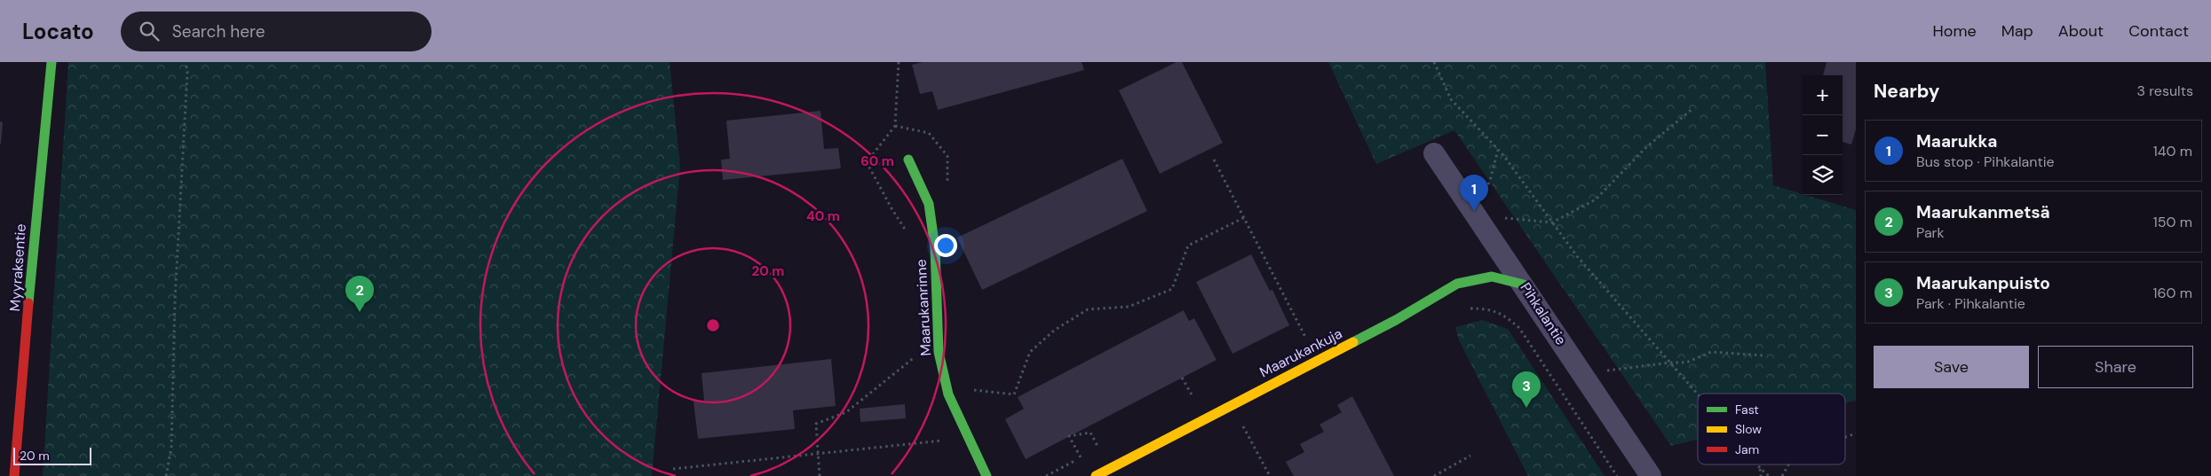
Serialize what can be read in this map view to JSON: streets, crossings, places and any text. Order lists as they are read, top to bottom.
{
  "streets": {
    "street": [
      "Myyraksentie",
      "Maarukanrinne",
      "Pihkalantie",
      "Maarukankuja"
    ]
  },
  "crossings": [
    ["Pihkalantie", "Maarukankuja"]
  ],
  "legend": ["Fast", "Slow", "Jam"],
  "scale_bar": "20 m",
  "page": {
    "header": "Locato",
    "search": "Search here",
    "nav": [
      "Home",
      "Map",
      "About",
      "Contact"
    ],
    "heading": ["Nearby", "3 results"],
    "map_buttons": ["+", "−"],
    "list": [
      {
        "mark": "1",
        "name": "Maarukka",
        "note": "Bus stop · Pihkalantie",
        "value": "140 m"
      },
      {
        "mark": "2",
        "name": "Maarukanmetsä",
        "note": "Park",
        "value": "150 m"
      },
      {
        "mark": "3",
        "name": "Maarukanpuisto",
        "note": "Park · Pihkalantie",
        "value": "160 m"
      }
    ],
    "pins": ["1", "2", "3"],
    "buttons": ["Save", "Share"],
    "scale": "20 m"
  },
  "rings": ["60 m", "40 m", "20 m"]
}
